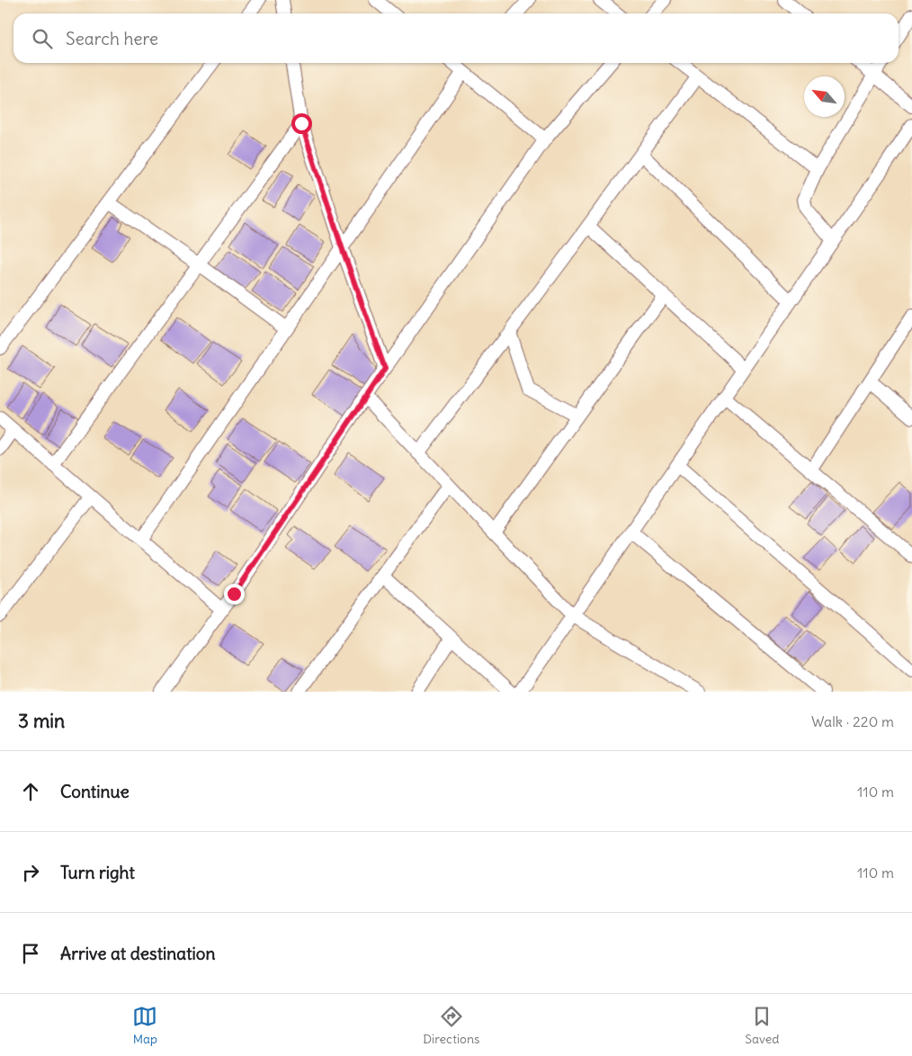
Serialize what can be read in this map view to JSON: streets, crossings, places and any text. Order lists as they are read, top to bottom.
{
  "north": "top left",
  "page": {
    "search": "Search here",
    "heading": ["3 min", "Walk · 220 m"],
    "list": [
      ["Continue", "110 m"],
      ["Turn right", "110 m"],
      "Arrive at destination"
    ],
    "nav": ["Map", "Directions", "Saved"]
  }
}
